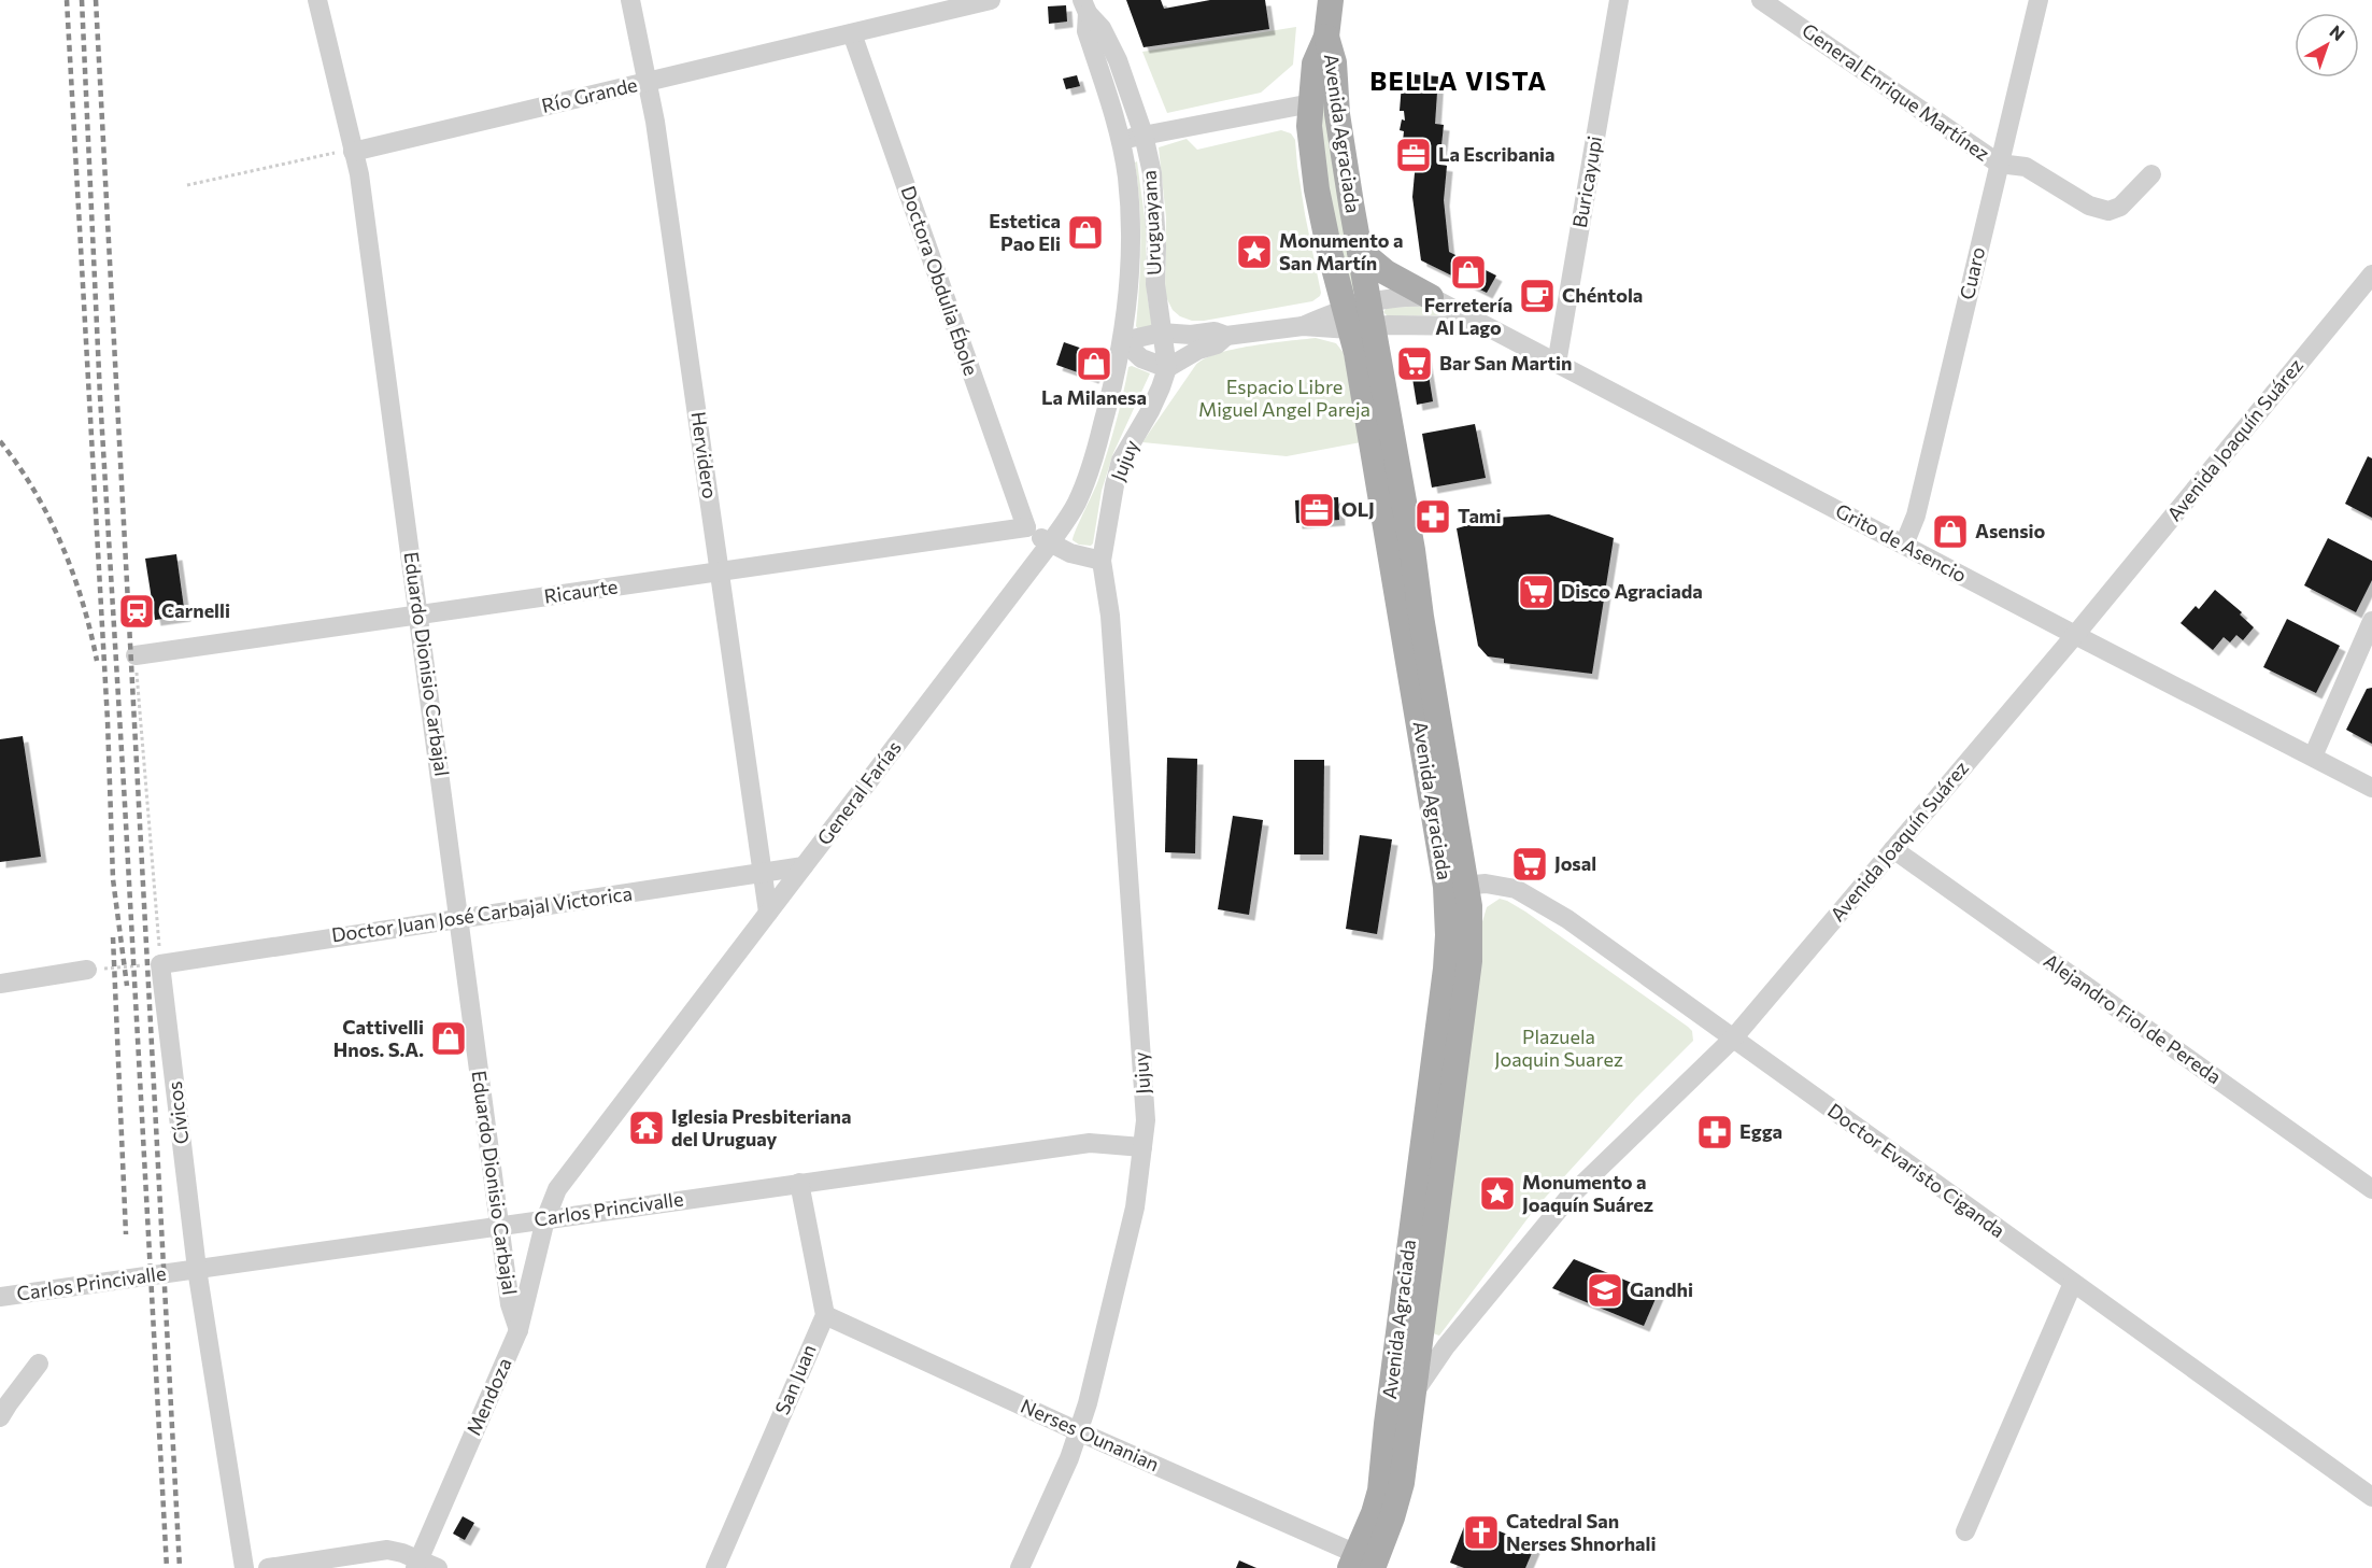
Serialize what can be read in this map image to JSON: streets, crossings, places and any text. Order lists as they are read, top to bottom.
{
  "streets": {
    "main road": ["Avenida Agraciada"],
    "street": [
      "General Enrique Martínez",
      "Río Grande",
      "Buricayupi",
      "Uruguayana",
      "Cuaro",
      "Doctora Obdulia Ébole",
      "Avenida Joaquín Suárez",
      "Hervidero",
      "Jujuy",
      "Grito de Asencio",
      "Ricaurte",
      "Eduardo Dionisio Carbajal",
      "General Farías",
      "Doctor Juan José Carbajal Victorica",
      "Alejandro Fiol de Pereda",
      "Cívicos",
      "Doctor Evaristo Ciganda",
      "Carlos Princivalle",
      "San Juan",
      "Mendoza",
      "Nerses Ounanian"
    ]
  },
  "crossings": [
    ["General Enrique Martínez", "Cuaro"],
    ["Río Grande", "Doctora Obdulia Ébole"],
    ["Río Grande", "Hervidero"],
    ["Río Grande", "Eduardo Dionisio Carbajal"],
    ["Avenida Agraciada", "Avenida Joaquín Suárez"],
    ["Avenida Agraciada", "Doctor Evaristo Ciganda"],
    ["Avenida Agraciada", "Nerses Ounanian"],
    ["Buricayupi", "Grito de Asencio"],
    ["Uruguayana", "Jujuy"],
    ["Uruguayana", "General Farías"],
    ["Cuaro", "Grito de Asencio"],
    ["Doctora Obdulia Ébole", "Ricaurte"],
    ["Avenida Joaquín Suárez", "Grito de Asencio"],
    ["Avenida Joaquín Suárez", "Alejandro Fiol de Pereda"],
    ["Avenida Joaquín Suárez", "Doctor Evaristo Ciganda"],
    ["Hervidero", "Ricaurte"],
    ["Hervidero", "General Farías"],
    ["Hervidero", "Doctor Juan José Carbajal Victorica"],
    ["Jujuy", "Carlos Princivalle"],
    ["Jujuy", "Nerses Ounanian"],
    ["Ricaurte", "Eduardo Dionisio Carbajal"],
    ["Eduardo Dionisio Carbajal", "Doctor Juan José Carbajal Victorica"],
    ["Eduardo Dionisio Carbajal", "Carlos Princivalle"],
    ["Eduardo Dionisio Carbajal", "Mendoza"],
    ["General Farías", "Doctor Juan José Carbajal Victorica"],
    ["General Farías", "Carlos Princivalle"],
    ["General Farías", "Mendoza"],
    ["Doctor Juan José Carbajal Victorica", "Cívicos"],
    ["Cívicos", "Carlos Princivalle"],
    ["Carlos Princivalle", "Mendoza"],
    ["San Juan", "Nerses Ounanian"]
  ],
  "districts": ["BELLA VISTA"],
  "parks": ["Espacio Libre Miguel Angel Pareja", "Plazuela Joaquin Suarez"],
  "places": {
    "office": ["La Escribania", "OLJ"],
    "shop": [
      "Estetica Pao Eli",
      "Ferretería Al Lago",
      "La Milanesa",
      "Asensio",
      "Cattivelli Hnos. S.A."
    ],
    "place": ["Monumento a San Martín", "Monumento a Joaquín Suárez"],
    "cafe": ["Chéntola"],
    "supermarket": ["Bar San Martin", "Disco Agraciada", "Josal"],
    "pharmacy": ["Tami", "Egga"],
    "station": ["Carnelli"],
    "temple": ["Iglesia Presbiteriana del Uruguay"],
    "school or university": ["Gandhi"],
    "church": ["Catedral San Nerses Shnorhali"]
  },
  "north": "top right"
}
